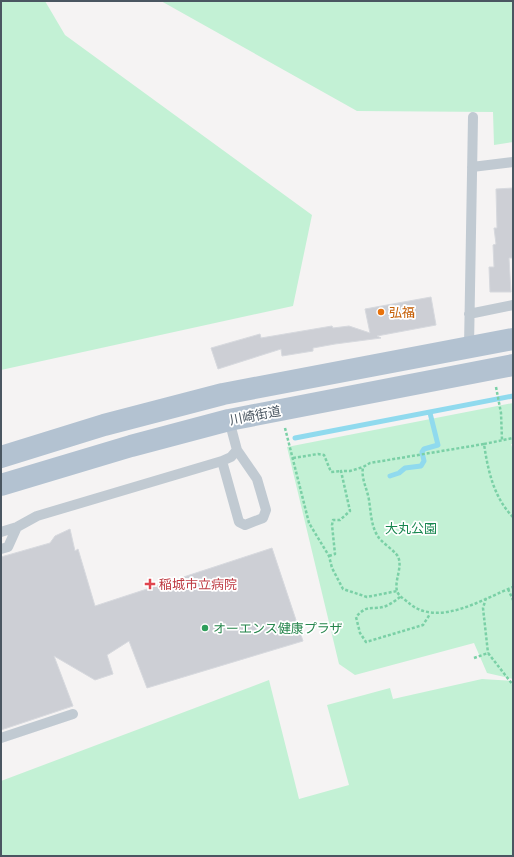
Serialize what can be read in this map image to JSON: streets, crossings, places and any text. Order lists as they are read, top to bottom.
{
  "streets": {
    "main road": ["川崎街道"]
  },
  "parks": ["大丸公園"],
  "places": {
    "other": ["弘福", "オーエンス健康プラザ"],
    "health": ["稲城市立病院"]
  }
}
